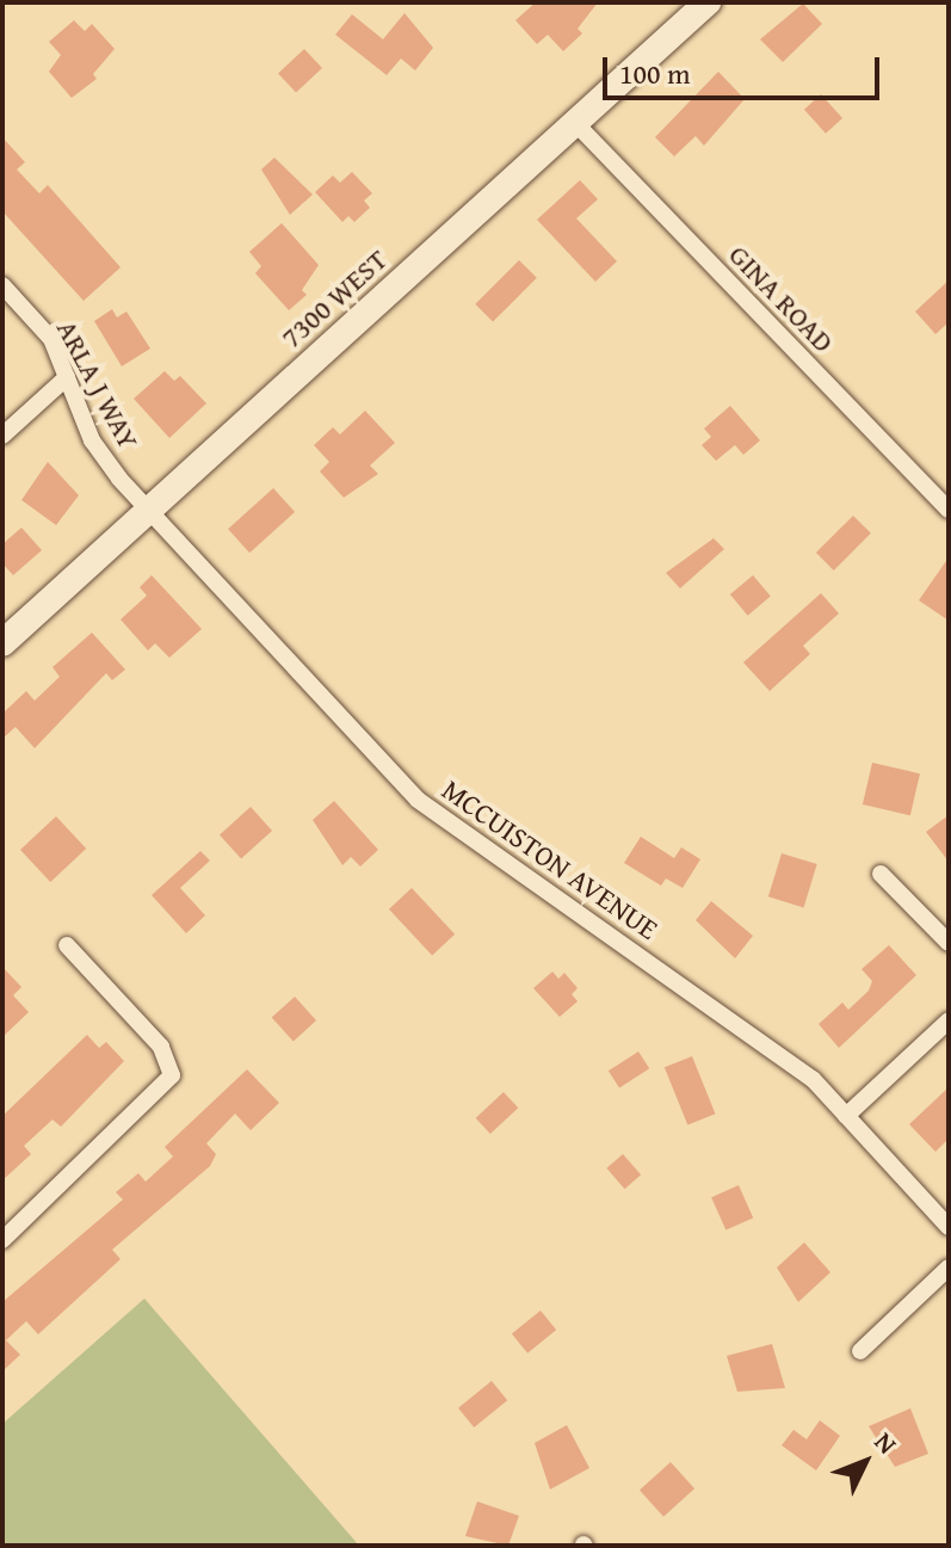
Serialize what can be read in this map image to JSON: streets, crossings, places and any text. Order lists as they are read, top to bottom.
{
  "streets": {
    "street": [
      "7300 WEST",
      "GINA ROAD",
      "ARLA J WAY",
      "MCCUISTON AVENUE"
    ]
  },
  "crossings": [
    ["7300 WEST", "GINA ROAD"],
    ["7300 WEST", "ARLA J WAY"],
    ["7300 WEST", "MCCUISTON AVENUE"],
    ["ARLA J WAY", "MCCUISTON AVENUE"]
  ],
  "scale_bar": "100 m",
  "north": "top right"
}
